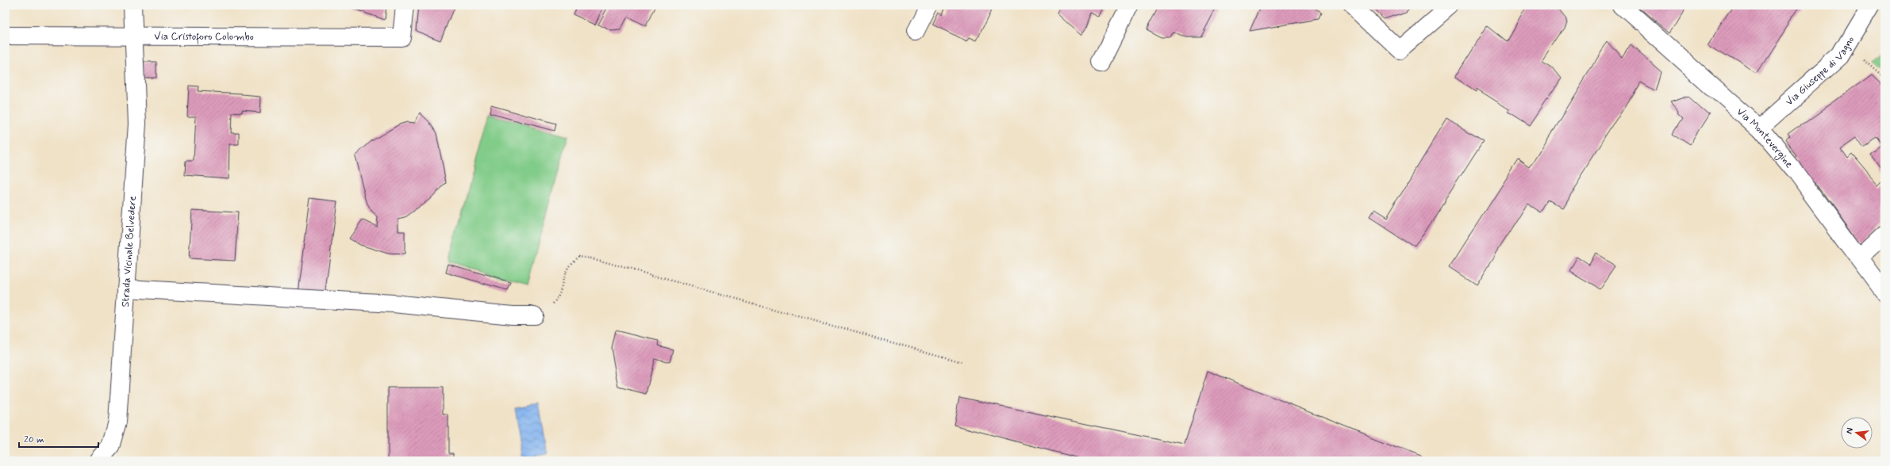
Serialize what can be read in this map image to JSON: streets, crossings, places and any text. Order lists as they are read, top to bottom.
{
  "streets": {
    "street": [
      "Via Cristoforo Colombo",
      "Via Giuseppe di Vagno",
      "Via Montevergine",
      "Strada Vicinale Belvedere"
    ]
  },
  "crossings": [
    ["Via Cristoforo Colombo", "Strada Vicinale Belvedere"],
    ["Via Giuseppe di Vagno", "Via Montevergine"]
  ],
  "scale_bar": "20 m",
  "north": "left"
}
